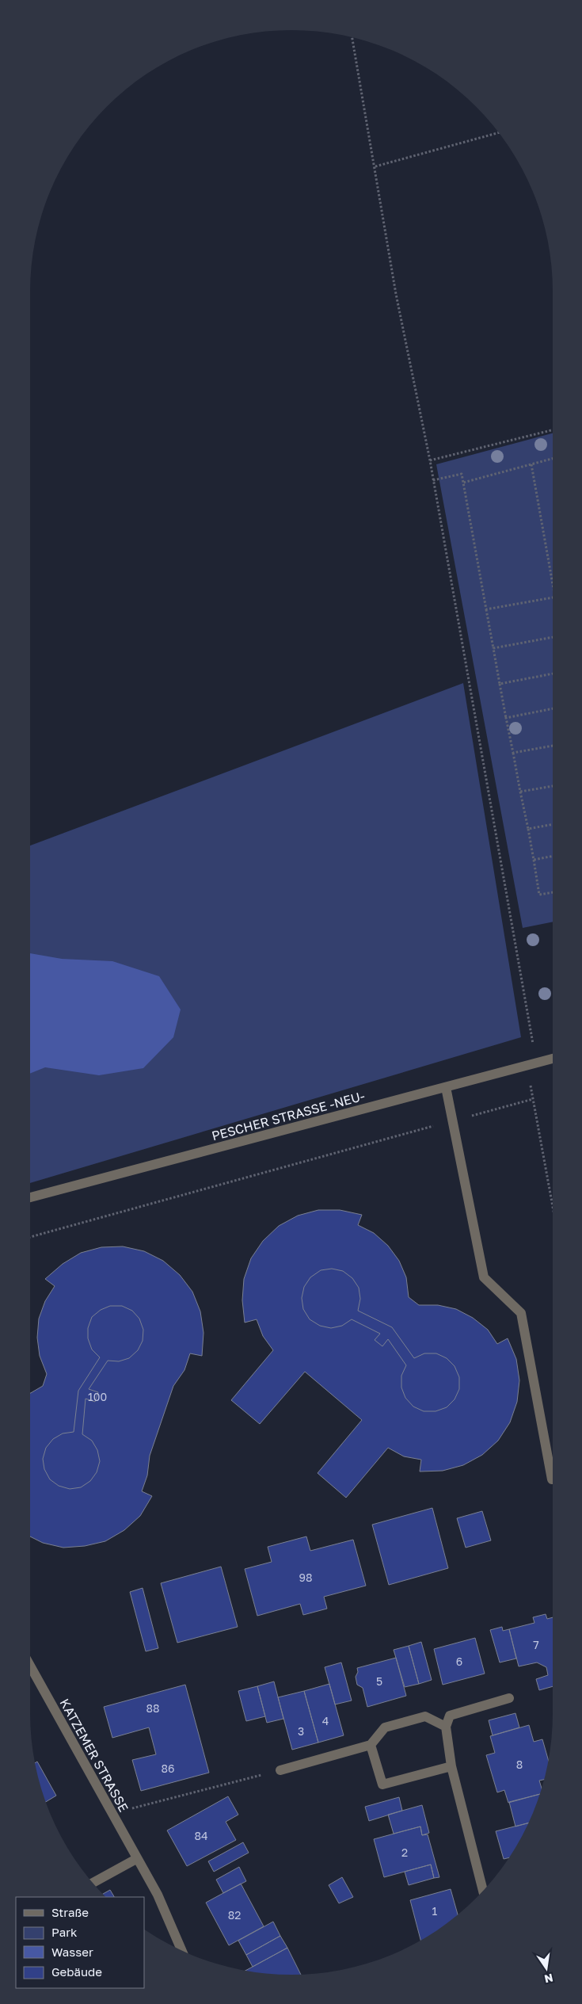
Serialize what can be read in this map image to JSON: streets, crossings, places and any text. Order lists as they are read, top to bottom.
{
  "streets": {
    "street": ["PESCHER STRASSE -NEU-", "KATZEMER STRASSE"]
  },
  "house_numbers": [
    "100",
    "98",
    "7",
    "6",
    "5",
    "88",
    "4",
    "3",
    "8",
    "86",
    "84",
    "2",
    "1",
    "82"
  ],
  "legend": [
    "Straße",
    "Park",
    "Wasser",
    "Gebäude"
  ],
  "north": "bottom"
}
